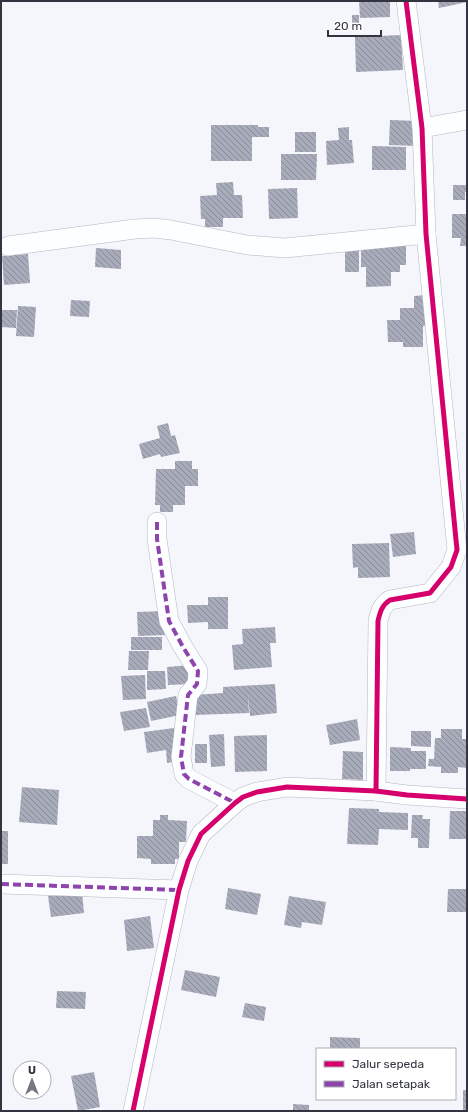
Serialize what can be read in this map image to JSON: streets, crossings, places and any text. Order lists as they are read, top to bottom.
{
  "legend": ["Jalur sepeda", "Jalan setapak"],
  "scale_bar": "20 m",
  "north": "top"
}
